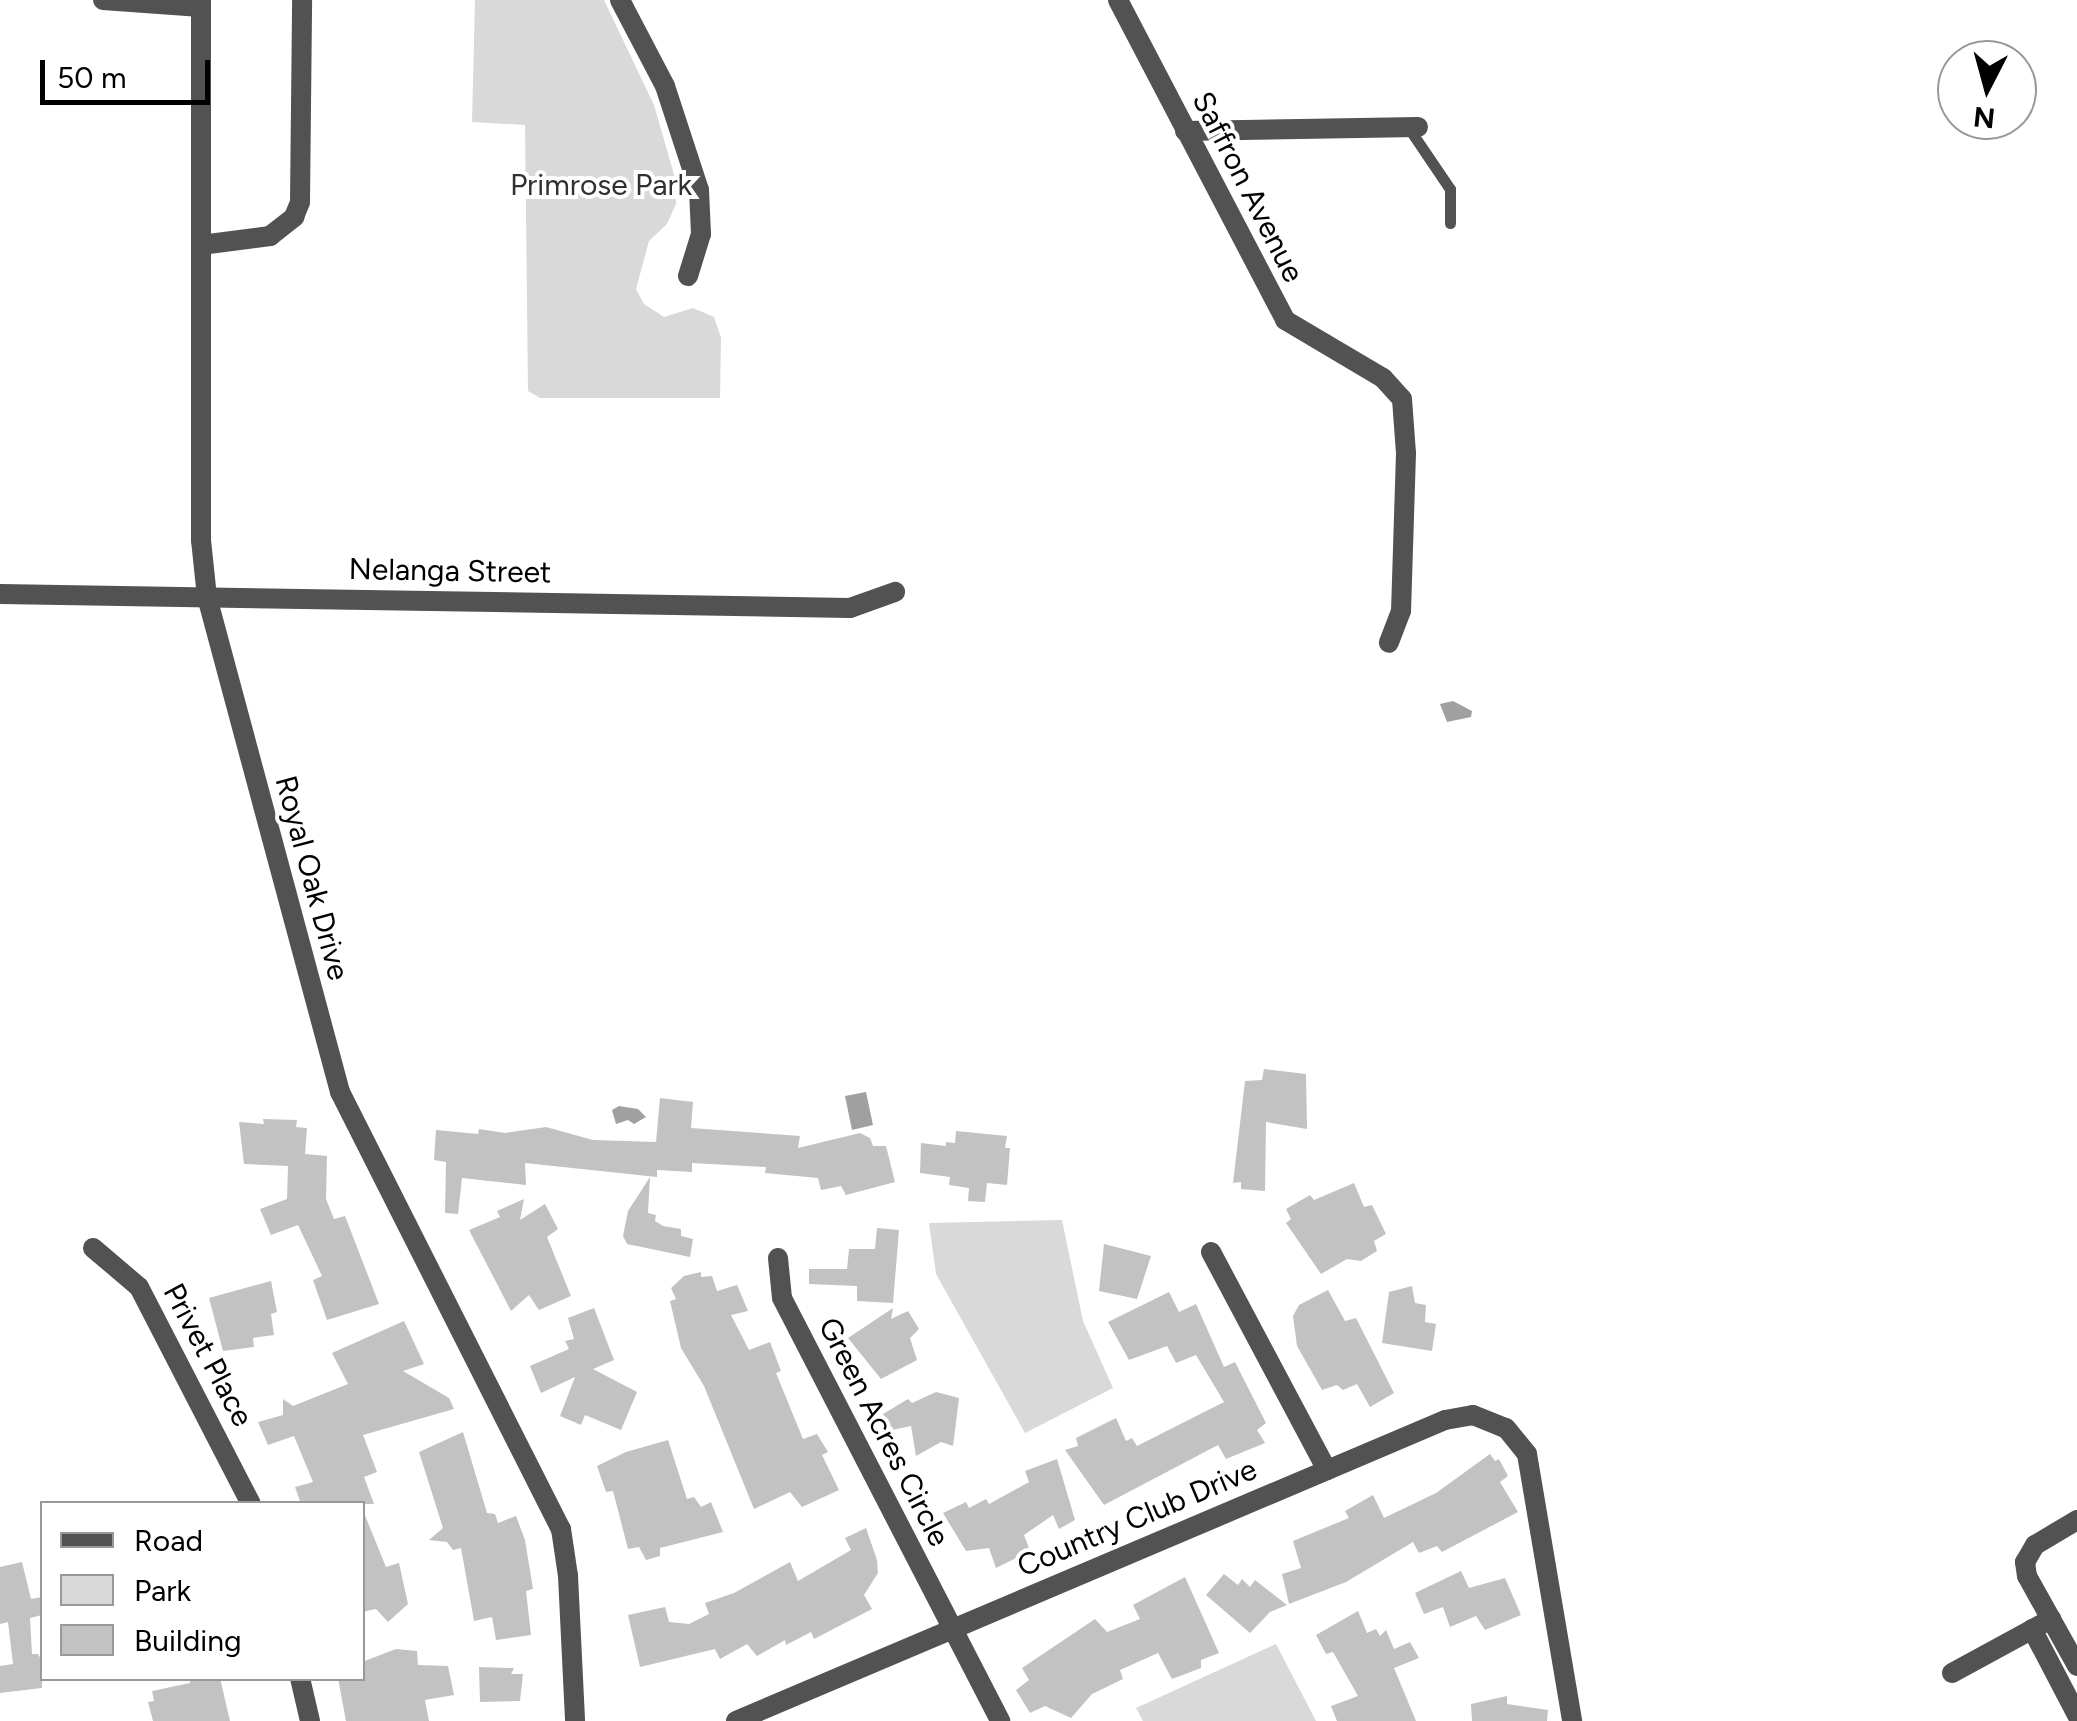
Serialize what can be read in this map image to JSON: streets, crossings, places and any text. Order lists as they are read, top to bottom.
{
  "streets": {
    "street": [
      "Saffron Avenue",
      "Nelanga Street",
      "Royal Oak Drive",
      "Privet Place",
      "Green Acres Circle",
      "Country Club Drive"
    ]
  },
  "crossings": [
    ["Nelanga Street", "Royal Oak Drive"],
    ["Green Acres Circle", "Country Club Drive"]
  ],
  "parks": ["Primrose Park"],
  "legend": ["Road", "Park", "Building"],
  "scale_bar": "50 m",
  "north": "bottom"
}
